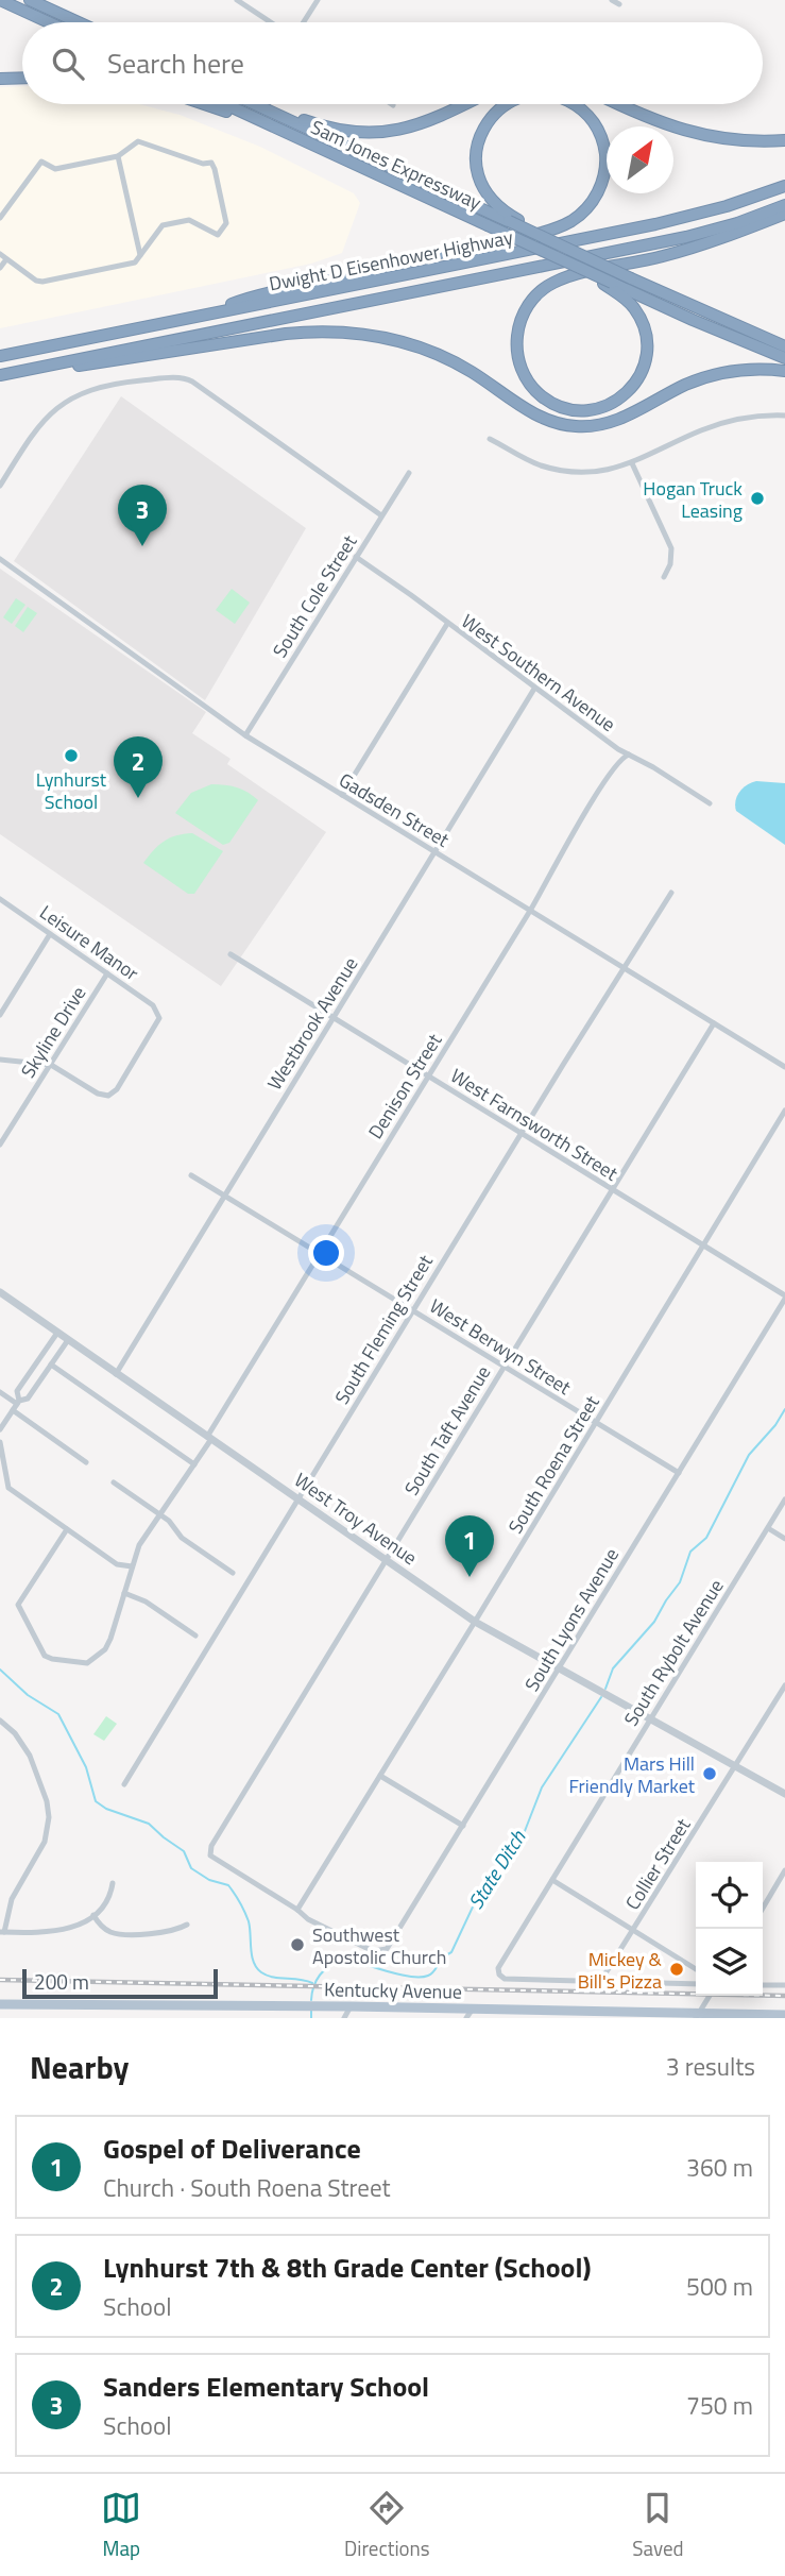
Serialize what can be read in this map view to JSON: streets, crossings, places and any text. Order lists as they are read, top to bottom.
{
  "streets": {
    "highway": ["Sam Jones Expressway", "Dwight D Eisenhower Highway"],
    "main road": ["Kentucky Avenue"],
    "street": [
      "South Cole Street",
      "West Southern Avenue",
      "Gadsden Street",
      "Leisure Manor",
      "Westbrook Avenue",
      "Skyline Drive",
      "Denison Street",
      "West Farnsworth Street",
      "South Fleming Street",
      "West Berwyn Street",
      "South Taft Avenue",
      "South Roena Street",
      "West Troy Avenue",
      "South Lyons Avenue",
      "South Rybolt Avenue",
      "Collier Street"
    ]
  },
  "crossings": [
    ["South Cole Street", "West Southern Avenue"],
    ["South Cole Street", "Gadsden Street"],
    ["West Southern Avenue", "Westbrook Avenue"],
    ["West Southern Avenue", "Denison Street"],
    ["Gadsden Street", "Westbrook Avenue"],
    ["Gadsden Street", "Denison Street"],
    ["Gadsden Street", "South Fleming Street"],
    ["Gadsden Street", "South Taft Avenue"],
    ["Leisure Manor", "Skyline Drive"],
    ["Westbrook Avenue", "West Farnsworth Street"],
    ["Westbrook Avenue", "West Berwyn Street"],
    ["Westbrook Avenue", "West Troy Avenue"],
    ["Denison Street", "West Farnsworth Street"],
    ["Denison Street", "West Berwyn Street"],
    ["Denison Street", "West Troy Avenue"],
    ["West Farnsworth Street", "South Fleming Street"],
    ["West Farnsworth Street", "South Taft Avenue"],
    ["West Farnsworth Street", "South Roena Street"],
    ["West Farnsworth Street", "South Lyons Avenue"],
    ["South Fleming Street", "West Berwyn Street"],
    ["South Fleming Street", "West Troy Avenue"],
    ["West Berwyn Street", "South Taft Avenue"],
    ["West Berwyn Street", "South Roena Street"],
    ["West Berwyn Street", "South Lyons Avenue"],
    ["South Taft Avenue", "South Roena Street"],
    ["South Taft Avenue", "West Troy Avenue"],
    ["South Taft Avenue", "South Lyons Avenue"],
    ["South Roena Street", "West Troy Avenue"],
    ["South Roena Street", "South Lyons Avenue"],
    ["West Troy Avenue", "South Lyons Avenue"],
    ["West Troy Avenue", "South Rybolt Avenue"],
    ["West Troy Avenue", "Collier Street"],
    ["South Rybolt Avenue", "Collier Street"]
  ],
  "water": ["State Ditch"],
  "places": [
    "Hogan Truck Leasing",
    "Lynhurst School",
    "Mars Hill Friendly Market",
    "Southwest Apostolic Church",
    "Mickey & Bill's Pizza"
  ],
  "scale_bar": "200 m",
  "north": "top right",
  "page": {
    "search": "Search here",
    "pins": ["3", "2", "1"],
    "scale": "200 m",
    "heading": ["Nearby", "3 results"],
    "list": [
      {
        "mark": "1",
        "name": "Gospel of Deliverance",
        "note": "Church · South Roena Street",
        "value": "360 m"
      },
      {
        "mark": "2",
        "name": "Lynhurst 7th & 8th Grade Center (School)",
        "note": "School",
        "value": "500 m"
      },
      {
        "mark": "3",
        "name": "Sanders Elementary School",
        "note": "School",
        "value": "750 m"
      }
    ],
    "nav": ["Map", "Directions", "Saved"]
  }
}
